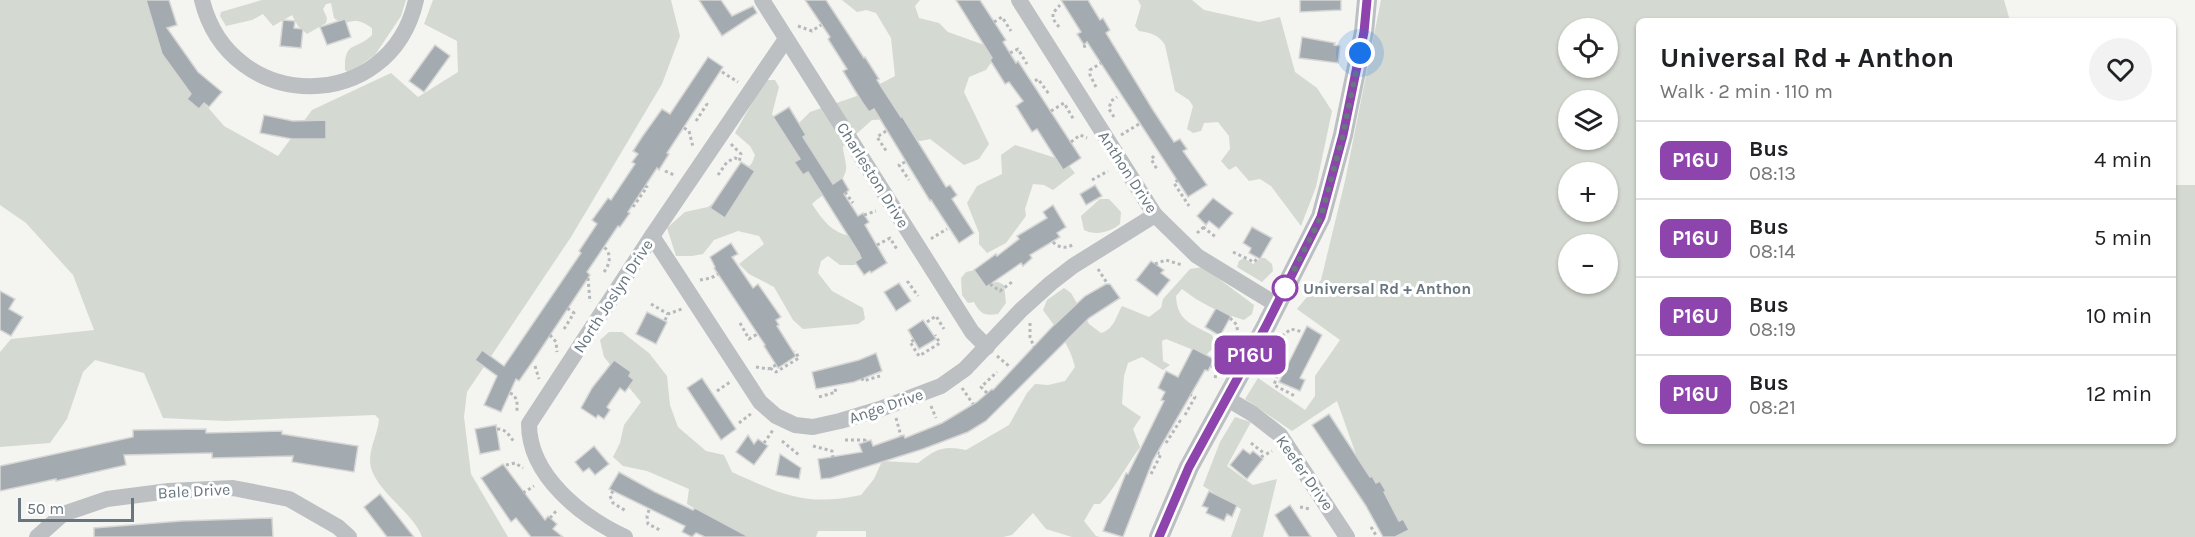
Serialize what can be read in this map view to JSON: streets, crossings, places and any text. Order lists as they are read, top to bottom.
{
  "streets": {
    "street": [
      "Anthon Drive",
      "Charleston Drive",
      "North Joslyn Drive",
      "Ange Drive",
      "Keefer Drive",
      "Bale Drive"
    ]
  },
  "crossings": [
    ["Anthon Drive", "Ange Drive"],
    ["Charleston Drive", "North Joslyn Drive"],
    ["Charleston Drive", "Ange Drive"],
    ["North Joslyn Drive", "Ange Drive"]
  ],
  "places": ["Universal Rd + Anthon"],
  "lines": ["bus line P16U"],
  "scale_bar": "50 m",
  "page": {
    "on_map": "P16U",
    "map_buttons": ["+", "−"],
    "heading": ["Universal Rd + Anthon", "Walk · 2 min · 110 m"],
    "list": [
      {
        "mark": "P16U",
        "name": "Bus",
        "note": "08:13",
        "value": "4 min"
      },
      {
        "mark": "P16U",
        "name": "Bus",
        "note": "08:14",
        "value": "5 min"
      },
      {
        "mark": "P16U",
        "name": "Bus",
        "note": "08:19",
        "value": "10 min"
      },
      {
        "mark": "P16U",
        "name": "Bus",
        "note": "08:21",
        "value": "12 min"
      }
    ],
    "scale": "50 m"
  }
}
